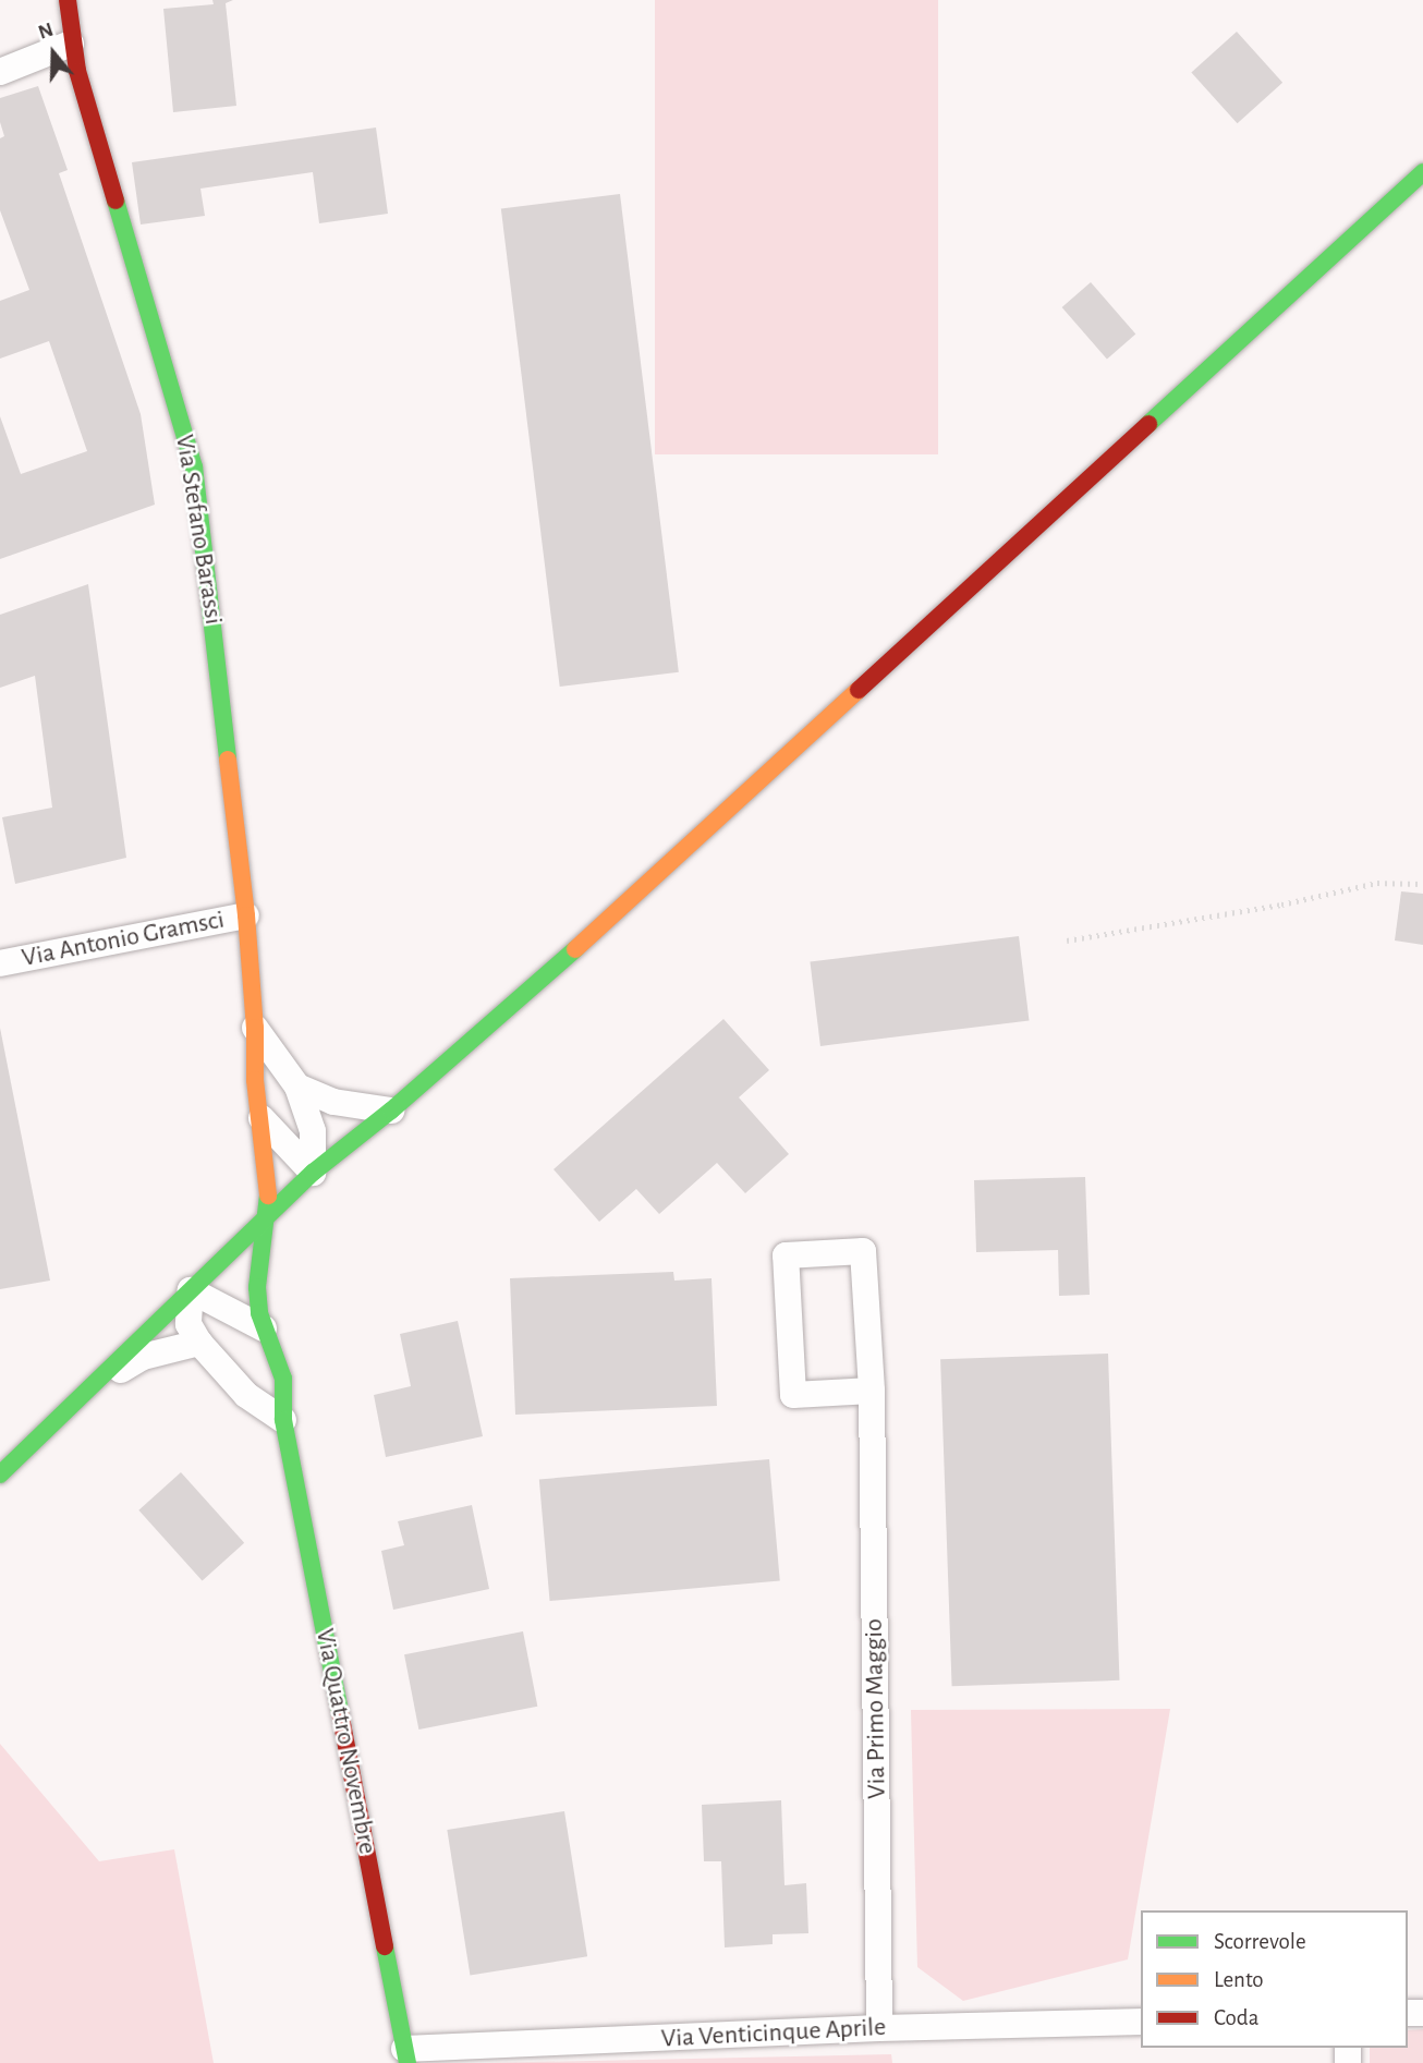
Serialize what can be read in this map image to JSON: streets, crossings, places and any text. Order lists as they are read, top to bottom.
{
  "streets": {
    "street": [
      "Via Stefano Barassi",
      "Via Antonio Gramsci",
      "Via Primo Maggio",
      "Via Quattro Novembre",
      "Via Venticinque Aprile"
    ]
  },
  "crossings": [
    ["Via Stefano Barassi", "Via Antonio Gramsci"],
    ["Via Stefano Barassi", "Via Quattro Novembre"],
    ["Via Primo Maggio", "Via Venticinque Aprile"],
    ["Via Quattro Novembre", "Via Venticinque Aprile"]
  ],
  "legend": ["Scorrevole", "Lento", "Coda"],
  "north": "top"
}
